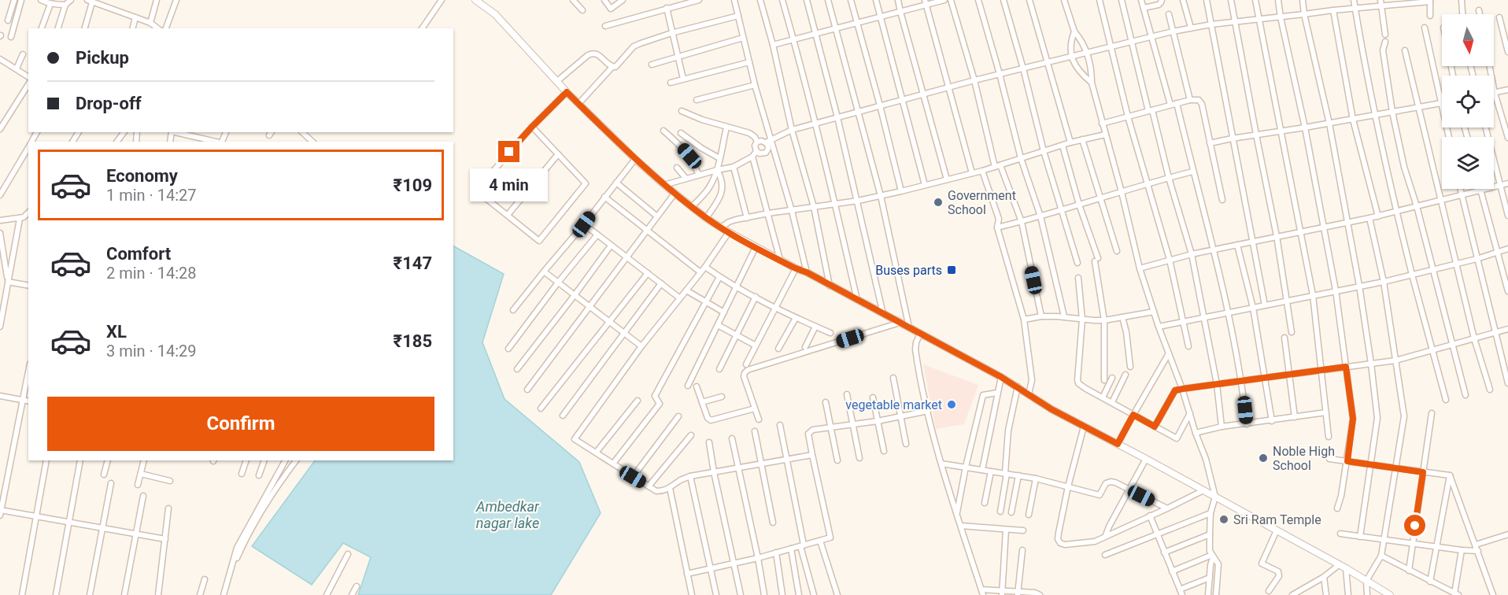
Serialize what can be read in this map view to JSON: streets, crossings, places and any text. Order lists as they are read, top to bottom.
{
  "water": ["Ambedkar nagar lake"],
  "places": {
    "other": [
      "Government School",
      "vegetable market",
      "Noble High School",
      "Sri Ram Temple"
    ],
    "transit": ["Buses parts"]
  },
  "north": "bottom",
  "page": {
    "banner": ["Pickup", "Drop-off"],
    "list": [
      {
        "name": "Economy",
        "note": "1 min · 14:27",
        "value": "₹109"
      },
      {
        "name": "Comfort",
        "note": "2 min · 14:28",
        "value": "₹147"
      },
      {
        "name": "XL",
        "note": "3 min · 14:29",
        "value": "₹185"
      }
    ],
    "bubble": "4 min",
    "buttons": "Confirm"
  }
}
